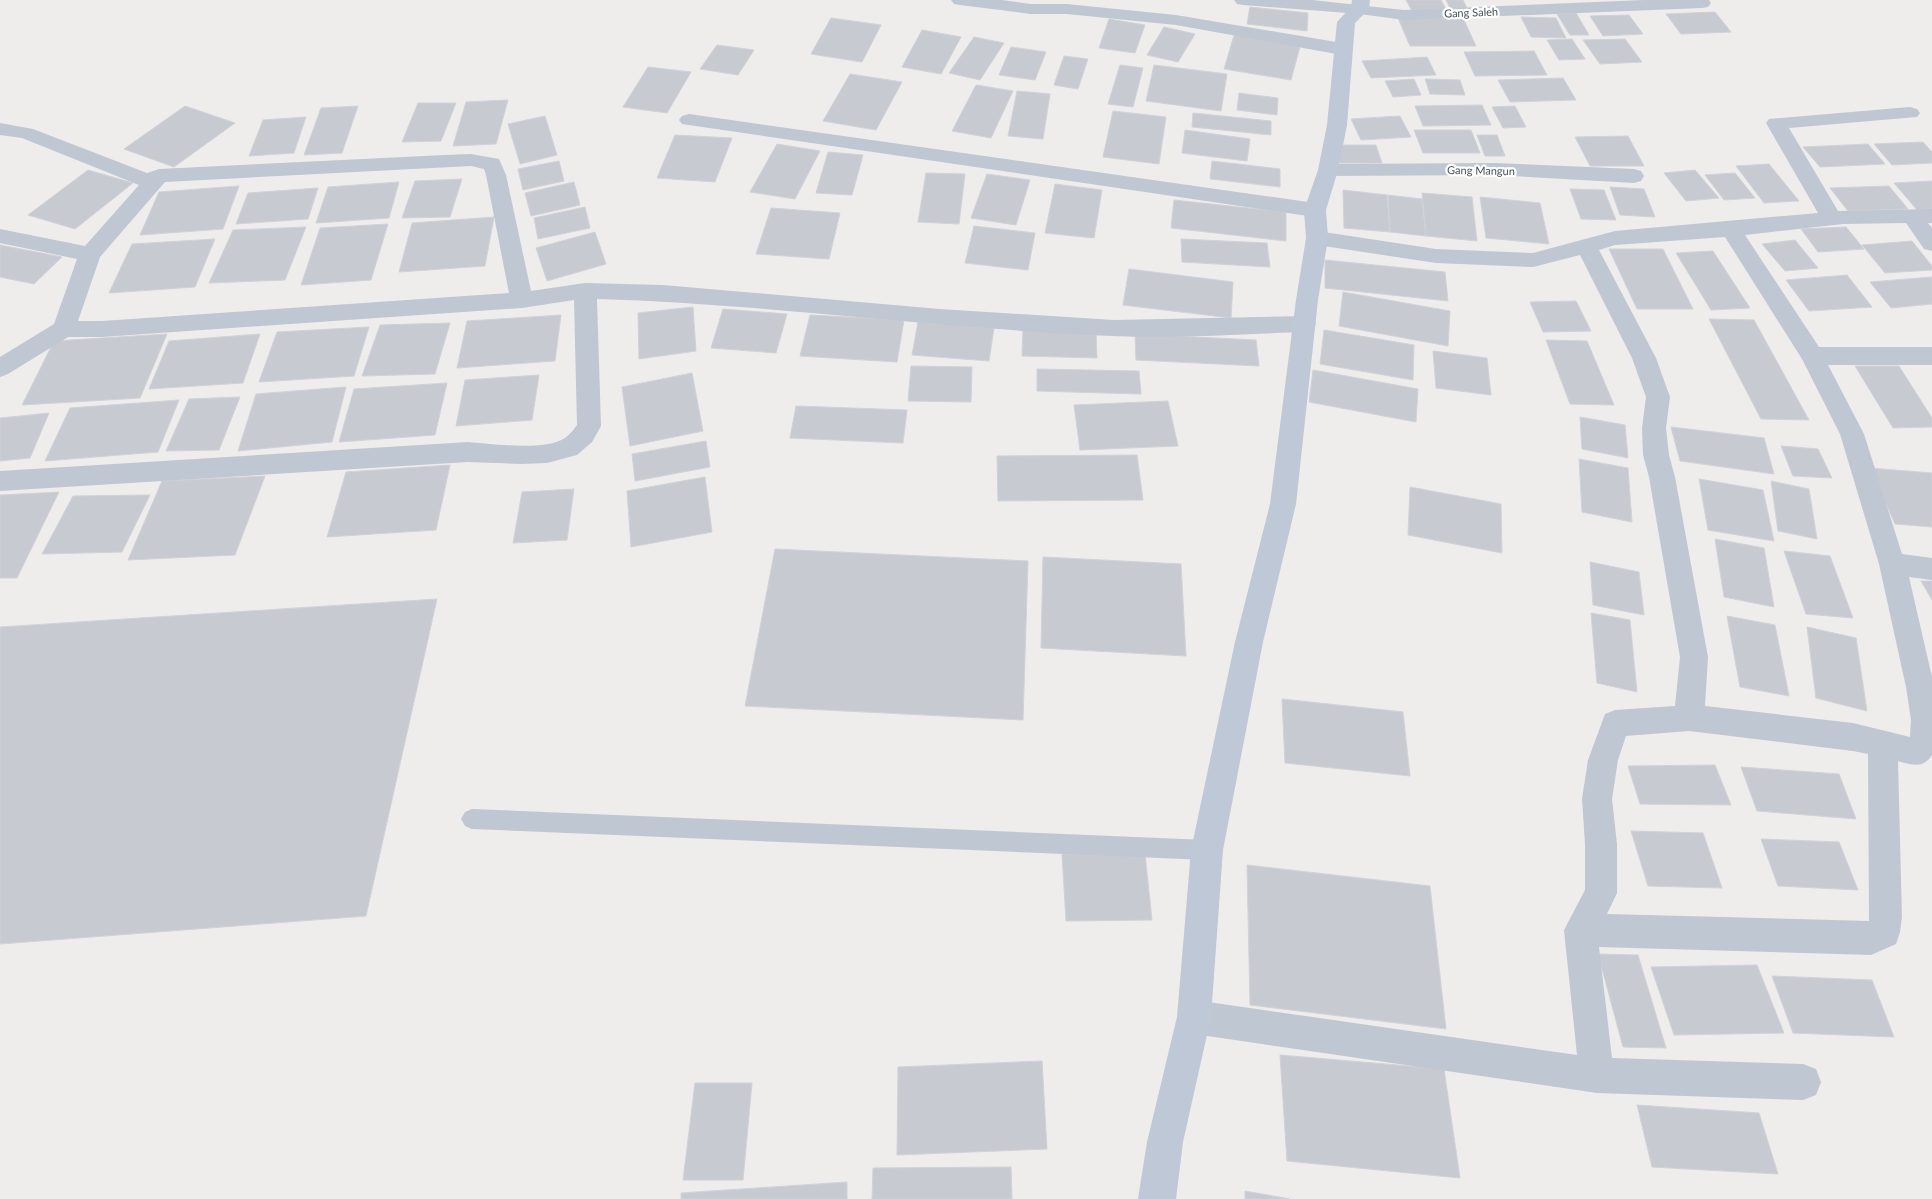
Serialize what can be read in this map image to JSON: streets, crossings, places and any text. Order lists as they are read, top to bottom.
{
  "streets": {
    "street": ["Gang Saleh", "Gang Mangun"]
  }
}
